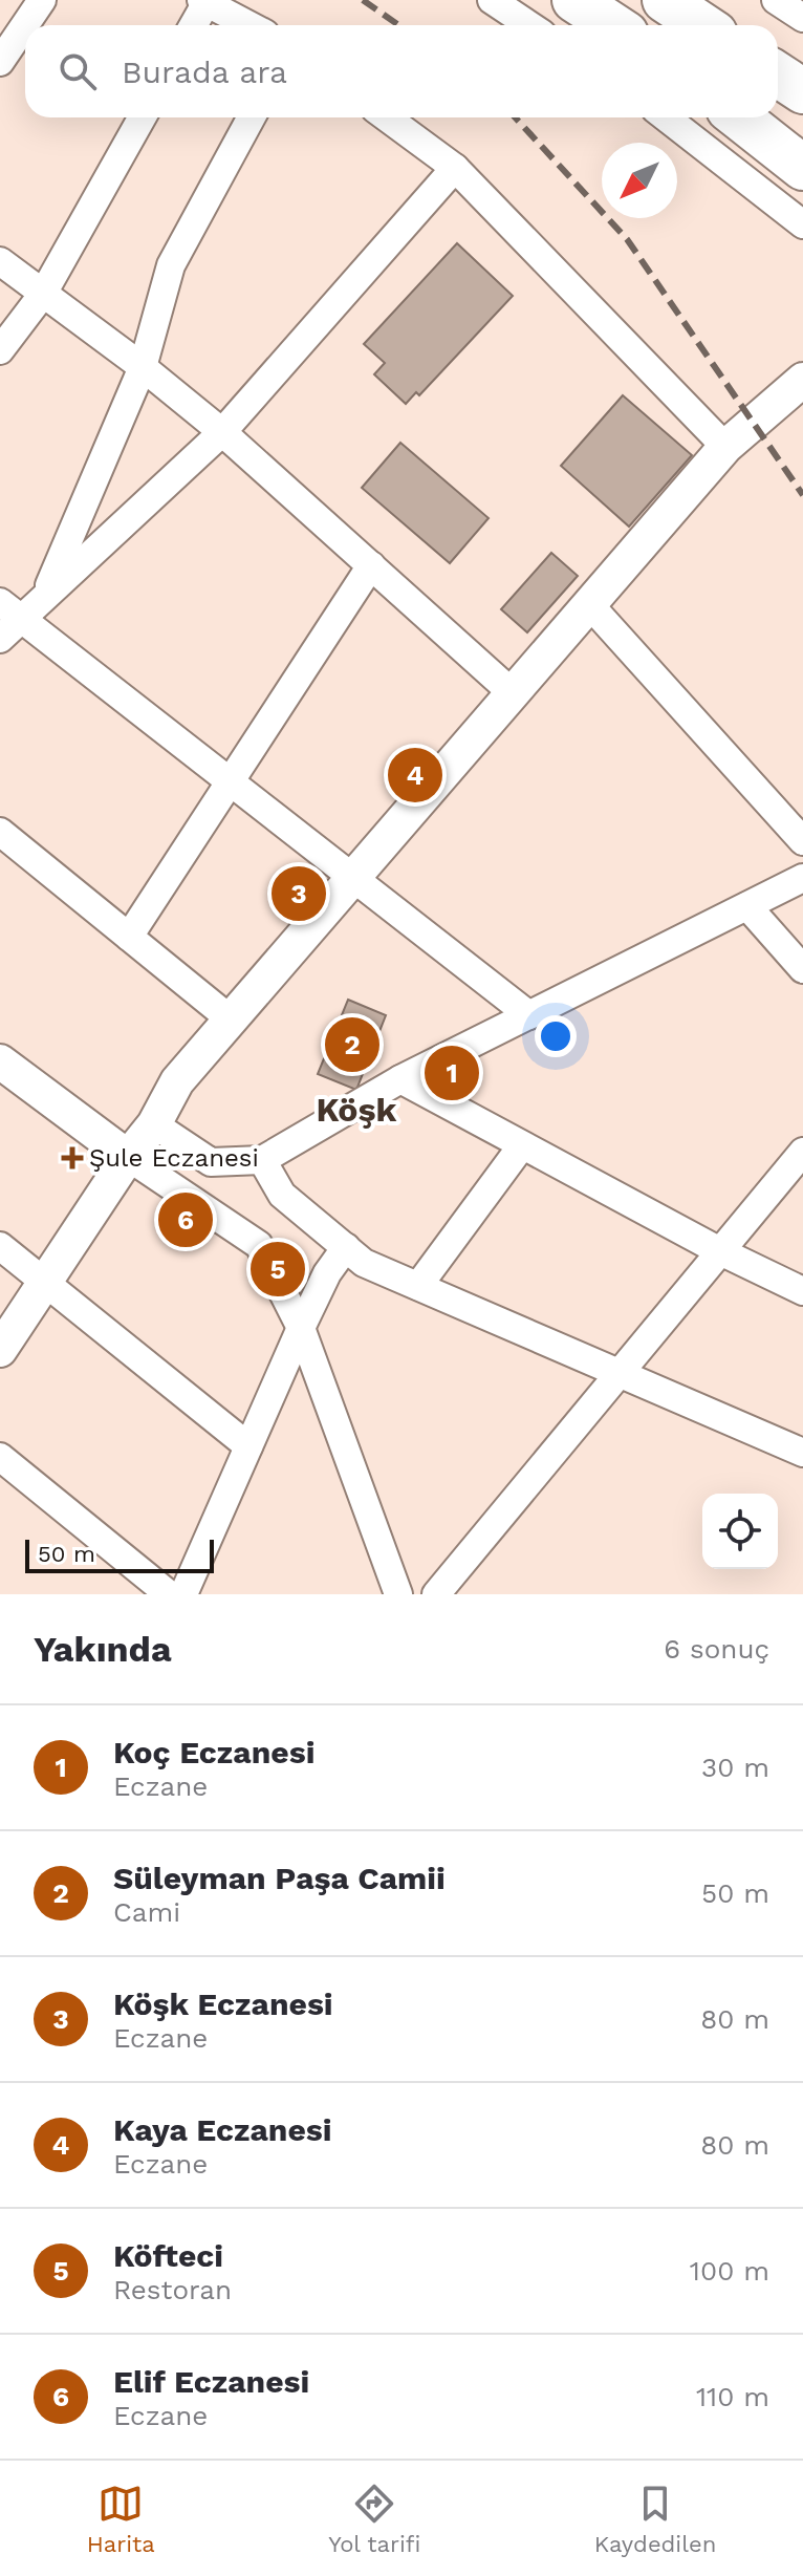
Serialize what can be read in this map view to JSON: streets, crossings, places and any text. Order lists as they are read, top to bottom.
{
  "districts": ["Köşk"],
  "places": {
    "health": ["Şule Eczanesi"]
  },
  "scale_bar": "50 m",
  "north": "bottom left",
  "page": {
    "search": "Burada ara",
    "pins": [
      "4",
      "3",
      "2",
      "1",
      "6",
      "5"
    ],
    "scale": "50 m",
    "heading": ["Yakında", "6 sonuç"],
    "list": [
      {
        "mark": "1",
        "name": "Koç Eczanesi",
        "note": "Eczane",
        "value": "30 m"
      },
      {
        "mark": "2",
        "name": "Süleyman Paşa Camii",
        "note": "Cami",
        "value": "50 m"
      },
      {
        "mark": "3",
        "name": "Köşk Eczanesi",
        "note": "Eczane",
        "value": "80 m"
      },
      {
        "mark": "4",
        "name": "Kaya Eczanesi",
        "note": "Eczane",
        "value": "80 m"
      },
      {
        "mark": "5",
        "name": "Köfteci",
        "note": "Restoran",
        "value": "100 m"
      },
      {
        "mark": "6",
        "name": "Elif Eczanesi",
        "note": "Eczane",
        "value": "110 m"
      }
    ],
    "nav": ["Harita", "Yol tarifi", "Kaydedilen"]
  }
}
